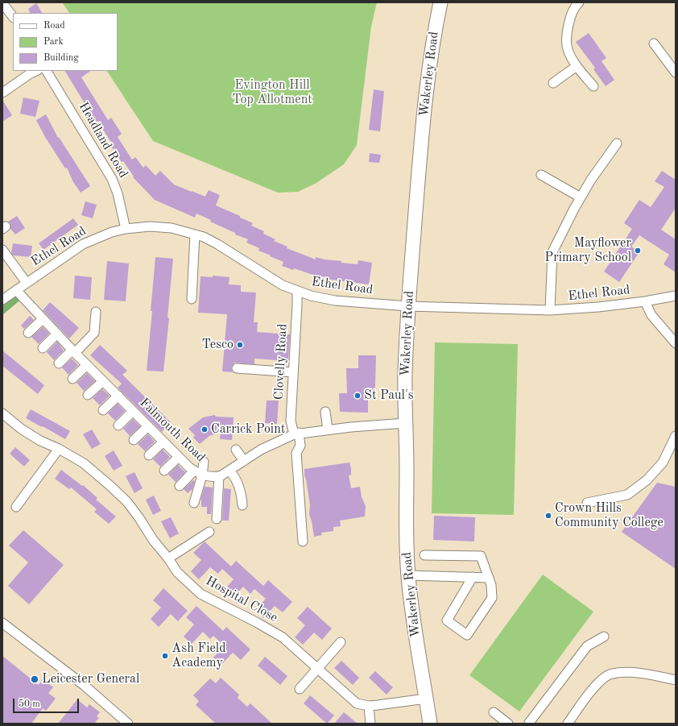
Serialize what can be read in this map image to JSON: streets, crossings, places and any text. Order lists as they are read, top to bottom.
{
  "streets": {
    "highway": ["Wakerley Road"],
    "street": [
      "Headland Road",
      "Ethel Road",
      "Clovelly Road",
      "Falmouth Road",
      "Hospital Close"
    ]
  },
  "crossings": [
    ["Wakerley Road", "Ethel Road"],
    ["Wakerley Road", "Hospital Close"],
    ["Headland Road", "Ethel Road"],
    ["Ethel Road", "Clovelly Road"],
    ["Ethel Road", "Falmouth Road"]
  ],
  "parks": ["Evington Hill Top Allotment"],
  "places": [
    "Mayflower Primary School",
    "Tesco",
    "St Paul's",
    "Carrick Point",
    "Crown Hills Community College",
    "Ash Field Academy",
    "Leicester General"
  ],
  "legend": ["Road", "Park", "Building"],
  "scale_bar": "50 m"
}
